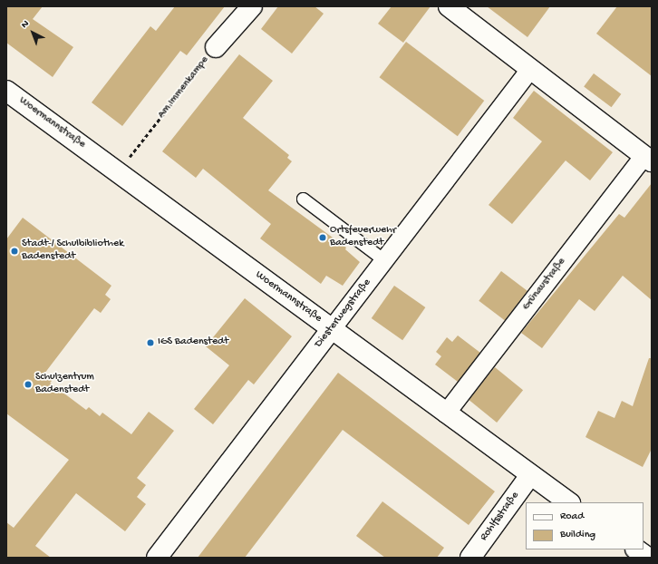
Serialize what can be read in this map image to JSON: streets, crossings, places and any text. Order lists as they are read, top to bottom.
{
  "streets": {
    "street": [
      "Am Immenkampe",
      "Woermannstraße",
      "Grünaustraße",
      "Diesterwegstraße",
      "Rohlfsstraße"
    ]
  },
  "crossings": [
    ["Am Immenkampe", "Woermannstraße"],
    ["Woermannstraße", "Grünaustraße"],
    ["Woermannstraße", "Diesterwegstraße"],
    ["Woermannstraße", "Rohlfsstraße"],
    ["Grünaustraße", "Diesterwegstraße"]
  ],
  "places": [
    "Ortsfeuerwehr Badenstedt",
    "Stadt-/ Schulbibliothek Badenstedt",
    "IGS Badenstedt",
    "Schulzentrum Badenstedt"
  ],
  "legend": ["Road", "Building"],
  "north": "top left"
}
